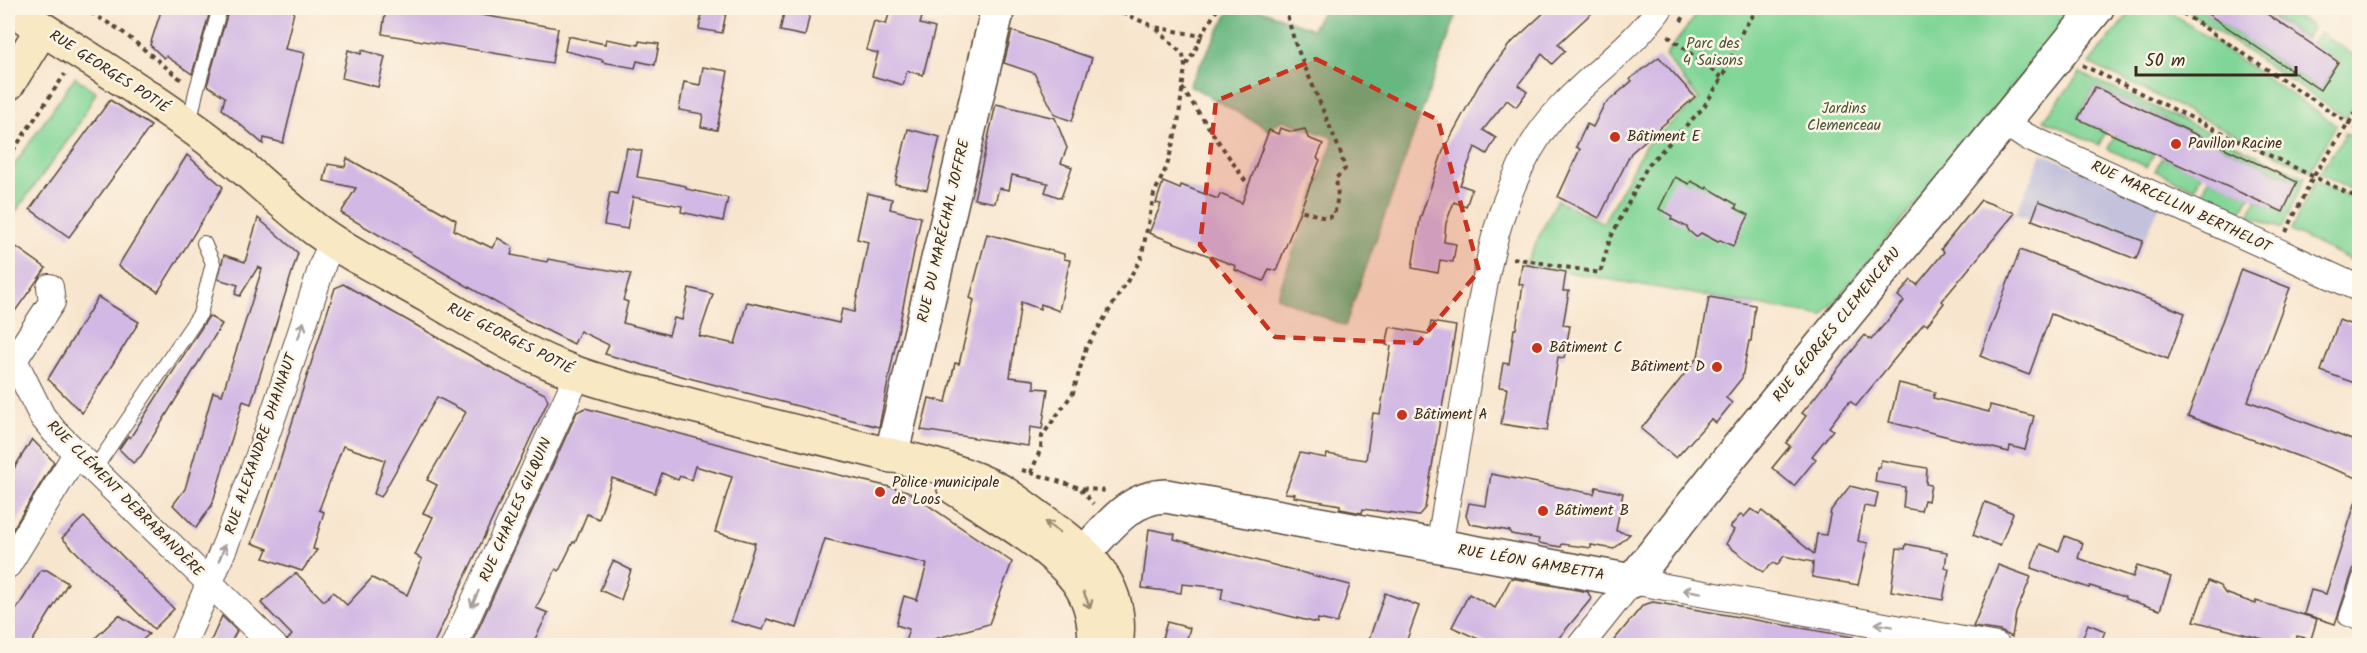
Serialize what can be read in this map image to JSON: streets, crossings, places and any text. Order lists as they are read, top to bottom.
{
  "streets": {
    "main road": ["RUE GEORGES POTIÉ"],
    "street": [
      "RUE MARCELLIN BERTHELOT",
      "RUE DU MARÉCHAL JOFFRE",
      "RUE GEORGES CLEMENCEAU",
      "RUE ALEXANDRE DHAINAUT",
      "RUE CLÉMENT DEBRABANDÈRE",
      "RUE CHARLES GILQUIN",
      "RUE LÉON GAMBETTA"
    ]
  },
  "crossings": [
    ["RUE GEORGES POTIÉ", "RUE DU MARÉCHAL JOFFRE"],
    ["RUE GEORGES POTIÉ", "RUE ALEXANDRE DHAINAUT"],
    ["RUE GEORGES POTIÉ", "RUE CHARLES GILQUIN"],
    ["RUE MARCELLIN BERTHELOT", "RUE GEORGES CLEMENCEAU"],
    ["RUE GEORGES CLEMENCEAU", "RUE LÉON GAMBETTA"],
    ["RUE ALEXANDRE DHAINAUT", "RUE CLÉMENT DEBRABANDÈRE"]
  ],
  "one_way": ["RUE ALEXANDRE DHAINAUT", "RUE CHARLES GILQUIN", "RUE LÉON GAMBETTA"],
  "parks": ["Parc des 4 Saisons", "Jardins Clemenceau"],
  "places": [
    "Bâtiment E",
    "Pavillon Racine",
    "Bâtiment C",
    "Bâtiment D",
    "Bâtiment A",
    "Police municipale de Loos",
    "Bâtiment B"
  ],
  "scale_bar": "50 m"
}
